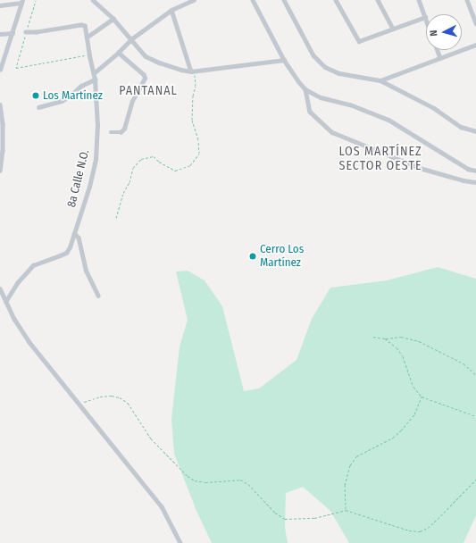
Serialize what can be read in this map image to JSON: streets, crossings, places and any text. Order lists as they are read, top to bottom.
{
  "streets": {
    "street": ["8a Calle N.O."]
  },
  "districts": ["PANTANAL", "LOS MARTÍNEZ SECTOR OESTE"],
  "places": ["Los Martínez", "Cerro Los Martínez"],
  "north": "left"
}
